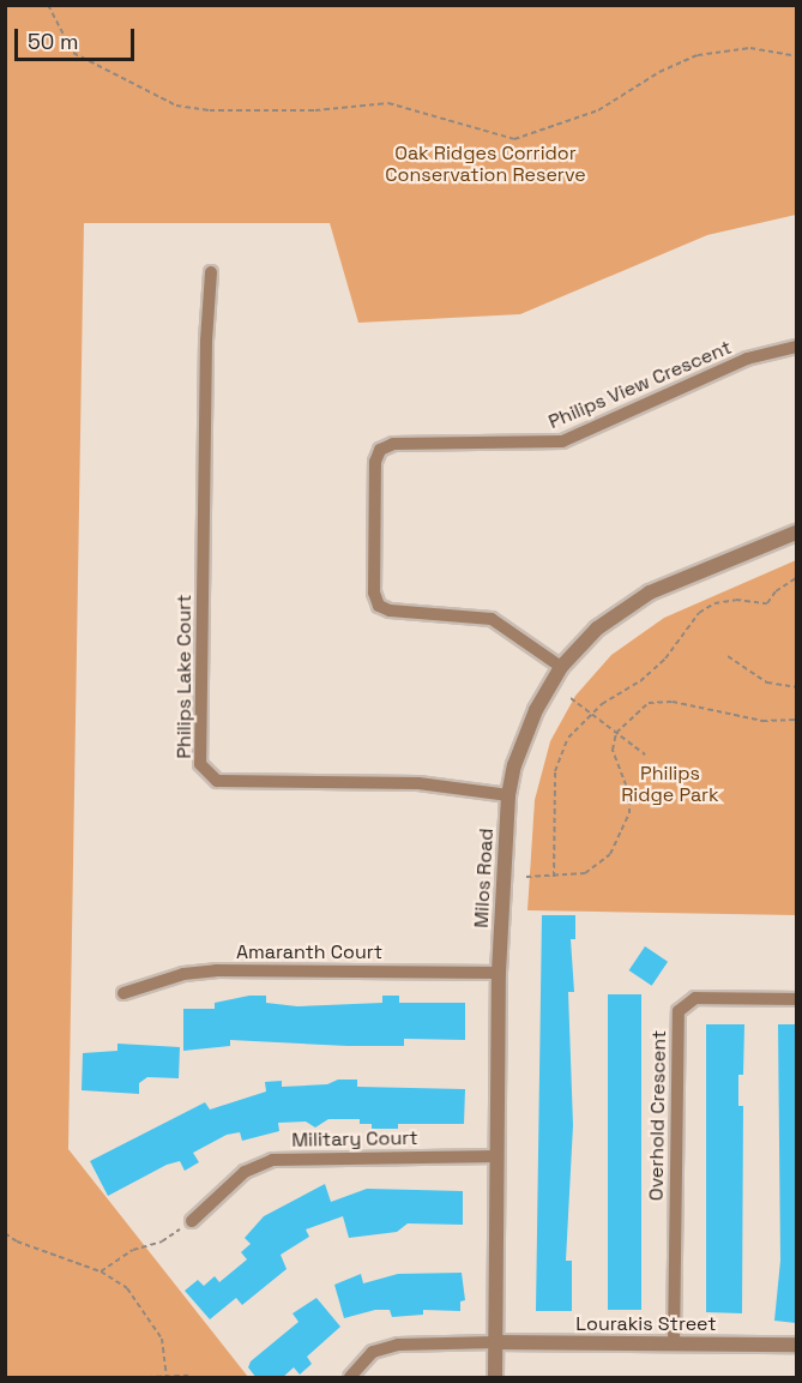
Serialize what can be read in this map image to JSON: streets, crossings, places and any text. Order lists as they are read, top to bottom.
{
  "streets": {
    "street": [
      "Philips View Crescent",
      "Philips Lake Court",
      "Milos Road",
      "Amaranth Court",
      "Overhold Crescent",
      "Military Court",
      "Lourakis Street"
    ]
  },
  "crossings": [
    ["Philips View Crescent", "Milos Road"],
    ["Philips Lake Court", "Milos Road"],
    ["Milos Road", "Amaranth Court"],
    ["Milos Road", "Military Court"],
    ["Milos Road", "Lourakis Street"],
    ["Overhold Crescent", "Lourakis Street"]
  ],
  "parks": ["Oak Ridges Corridor Conservation Reserve", "Philips Ridge Park"],
  "scale_bar": "50 m"
}
